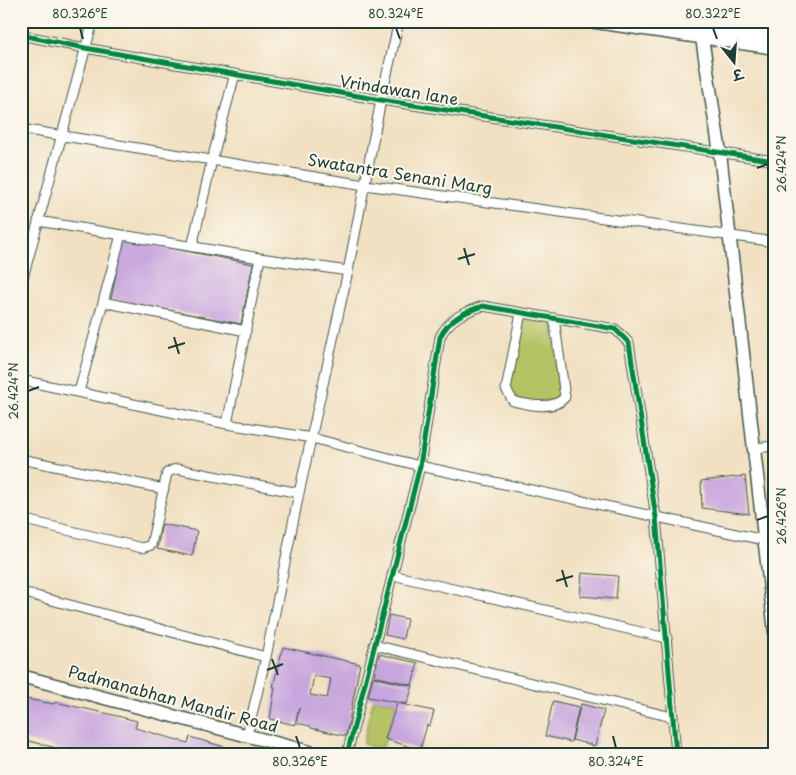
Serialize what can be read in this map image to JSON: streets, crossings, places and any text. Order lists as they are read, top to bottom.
{
  "streets": {
    "street": ["Vrindawan lane", "Swatantra Senani Marg", "Padmanabhan Mandir Road"]
  },
  "north": "bottom",
  "coordinates": [
    "80.326°E",
    "80.324°E",
    "80.322°E",
    "26.424°N",
    "26.426°N"
  ]
}
